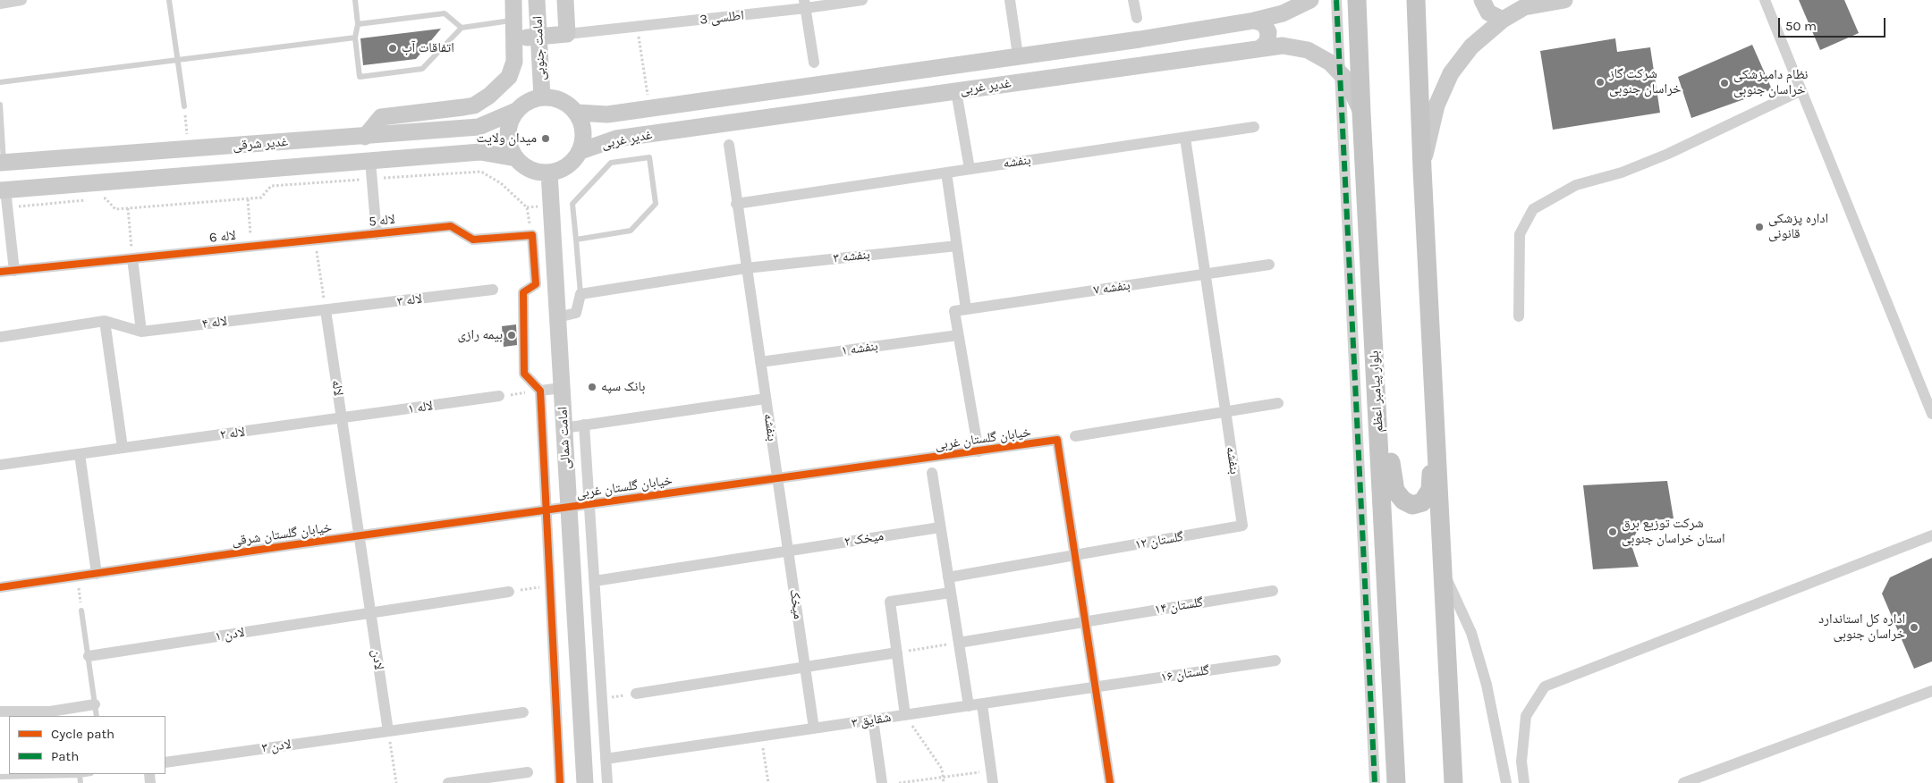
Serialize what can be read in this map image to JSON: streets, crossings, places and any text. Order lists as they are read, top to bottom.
{
  "streets": {
    "main road": [
      "امامت جنوبی",
      "غدیر غربی",
      "غدیر شرقی",
      "بلوار پیامبر اعظم",
      "امامت شمالی"
    ],
    "street": [
      "اطلسی 3",
      "بنفشه",
      "لاله 5",
      "لاله 6",
      "بنفشه ۳",
      "بنفشه ۷",
      "لاله ۳",
      "لاله ۴",
      "بنفشه ۱",
      "لاله",
      "لاله ۱",
      "لاله ۲",
      "خیابان گلستان غربی",
      "خیابان گلستان شرقی",
      "میخک ۲",
      "گلستان ۱۲",
      "میخک",
      "گلستان ۱۴",
      "لادن ۱",
      "لادن",
      "گلستان ۱۶",
      "شقایق ۳",
      "لادن ۳"
    ]
  },
  "crossings": [
    ["امامت جنوبی", "غدیر غربی"],
    ["امامت جنوبی", "غدیر شرقی"],
    ["امامت جنوبی", "امامت شمالی"],
    ["غدیر غربی", "غدیر شرقی"],
    ["غدیر غربی", "بلوار پیامبر اعظم"],
    ["غدیر غربی", "امامت شمالی"],
    ["غدیر شرقی", "امامت شمالی"],
    ["بنفشه", "بنفشه ۳"],
    ["بنفشه", "بنفشه ۷"],
    ["بنفشه", "بنفشه ۱"],
    ["بنفشه", "خیابان گلستان غربی"],
    ["بنفشه", "گلستان ۱۲"],
    ["بنفشه", "میخک"],
    ["لاله 5", "لاله 6"],
    ["بنفشه ۷", "بنفشه ۱"],
    ["لاله ۳", "لاله ۴"],
    ["لاله ۳", "لاله"],
    ["لاله ۴", "لاله"],
    ["لاله", "لاله ۱"],
    ["لاله", "لاله ۲"],
    ["لاله", "خیابان گلستان شرقی"],
    ["لاله", "لادن"],
    ["لاله ۱", "لاله ۲"],
    ["امامت شمالی", "خیابان گلستان غربی"],
    ["امامت شمالی", "خیابان گلستان شرقی"],
    ["خیابان گلستان غربی", "خیابان گلستان شرقی"],
    ["خیابان گلستان غربی", "گلستان ۱۲"],
    ["خیابان گلستان غربی", "میخک"],
    ["خیابان گلستان غربی", "گلستان ۱۴"],
    ["خیابان گلستان غربی", "گلستان ۱۶"],
    ["خیابان گلستان شرقی", "لادن"],
    ["میخک ۲", "میخک"],
    ["میخک", "شقایق ۳"],
    ["لادن ۱", "لادن"],
    ["لادن", "لادن ۳"],
    ["گلستان ۱۶", "شقایق ۳"]
  ],
  "places": [
    "اتفاقات آب",
    "شرکت گاز خراسان جنوبی",
    "نظام دامپزشکی خراسان جنوبی",
    "میدان ولایت",
    "اداره پزشکی قانونی",
    "بیمه رازی",
    "بانک سپه",
    "شرکت توزیع برق استان خراسان جنوبی",
    "اداره کل استاندارد خراسان جنوبی"
  ],
  "legend": ["Cycle path", "Path"],
  "scale_bar": "50 m"
}
